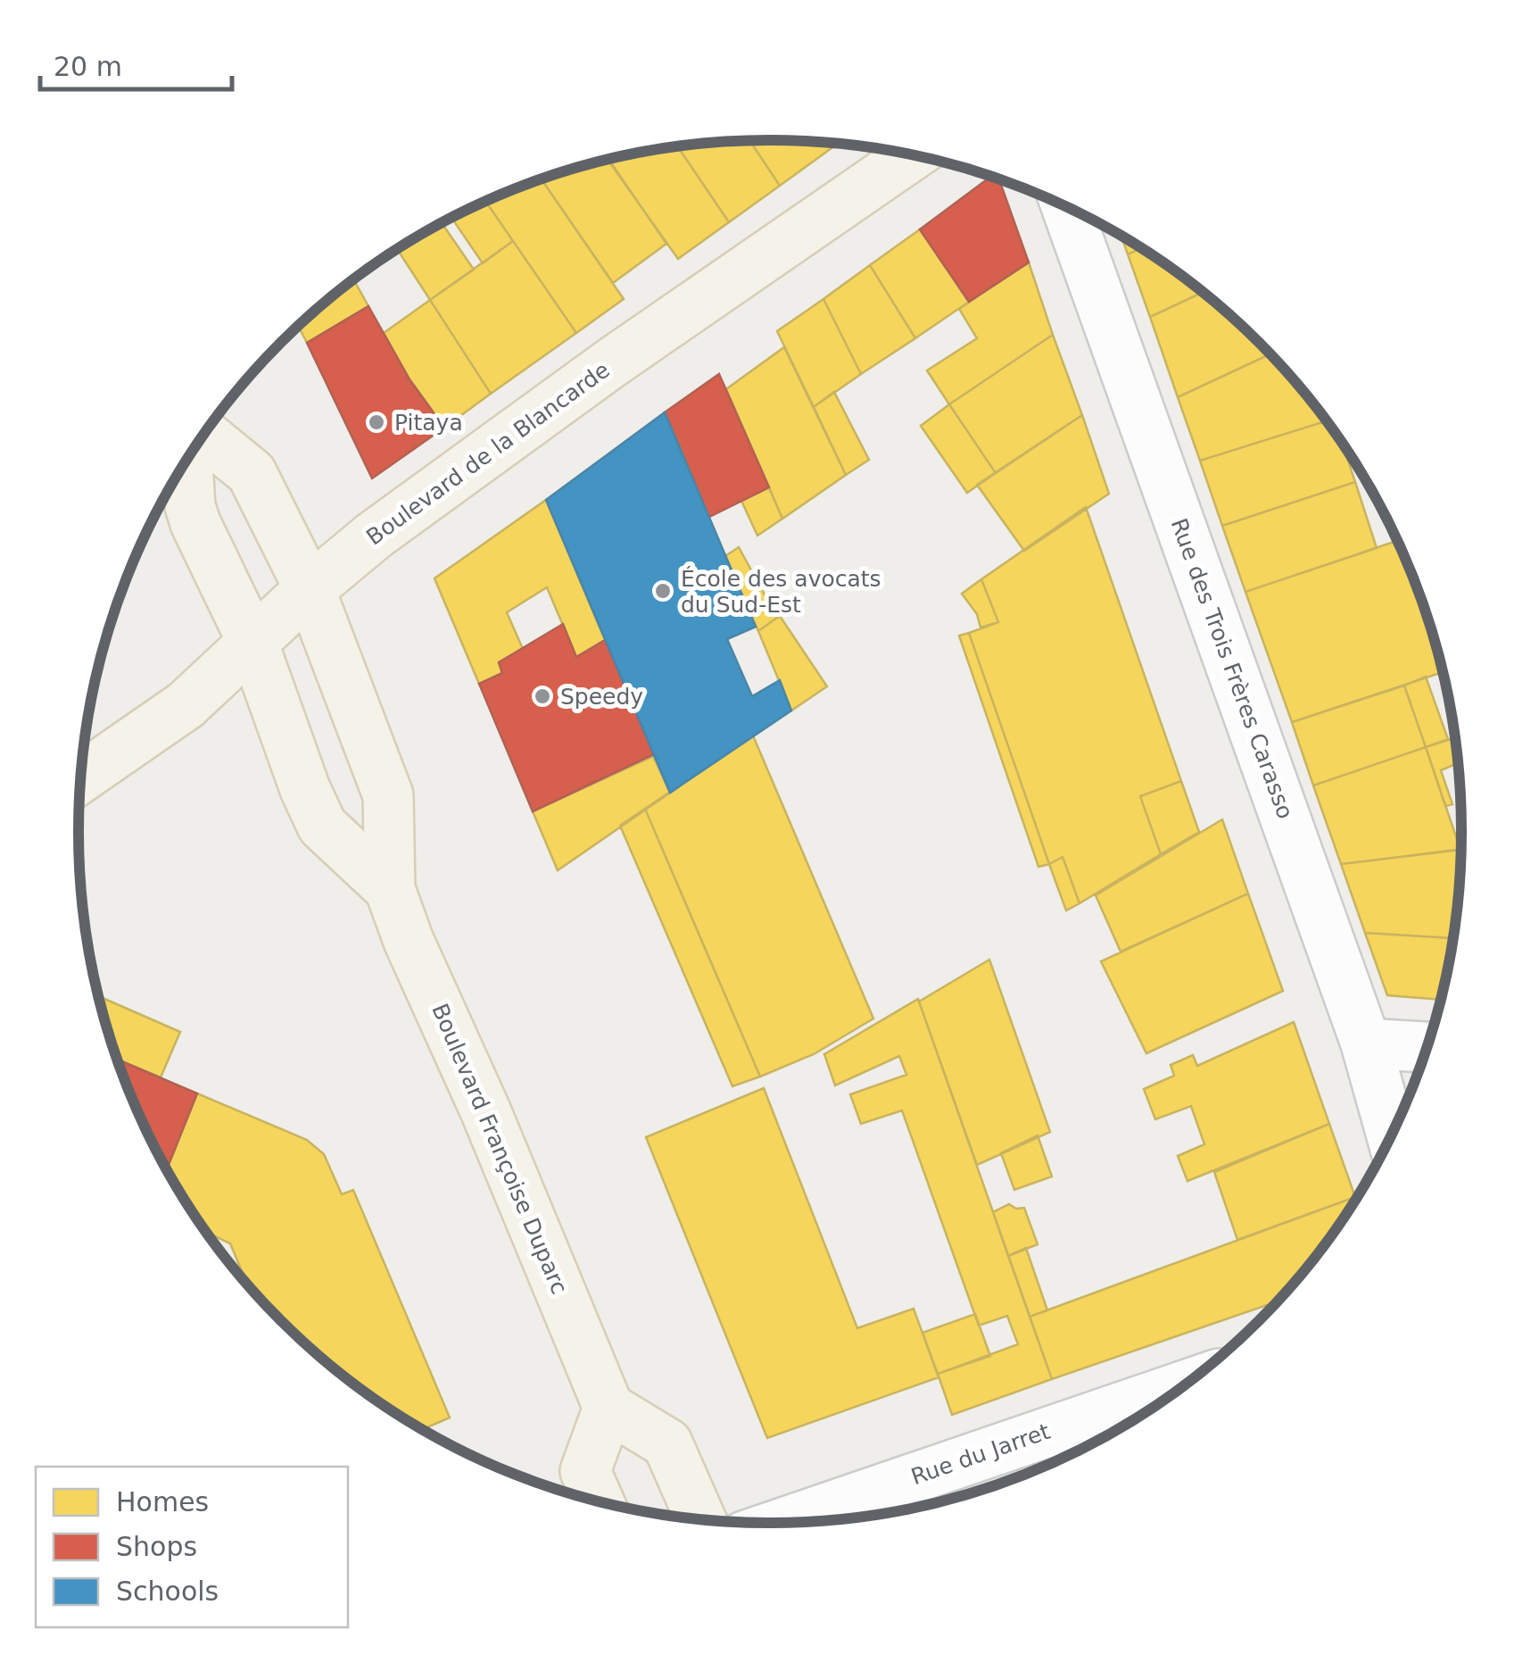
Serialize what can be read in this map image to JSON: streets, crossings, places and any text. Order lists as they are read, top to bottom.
{
  "streets": {
    "main road": ["Boulevard de la Blancarde", "Boulevard Françoise Duparc"],
    "street": ["Rue des Trois Frères Carasso", "Rue du Jarret"]
  },
  "crossings": [
    ["Boulevard de la Blancarde", "Boulevard Françoise Duparc"]
  ],
  "places": ["Pitaya", "École des avocats du Sud-Est", "Speedy"],
  "legend": ["Homes", "Shops", "Schools"],
  "scale_bar": "20 m"
}
